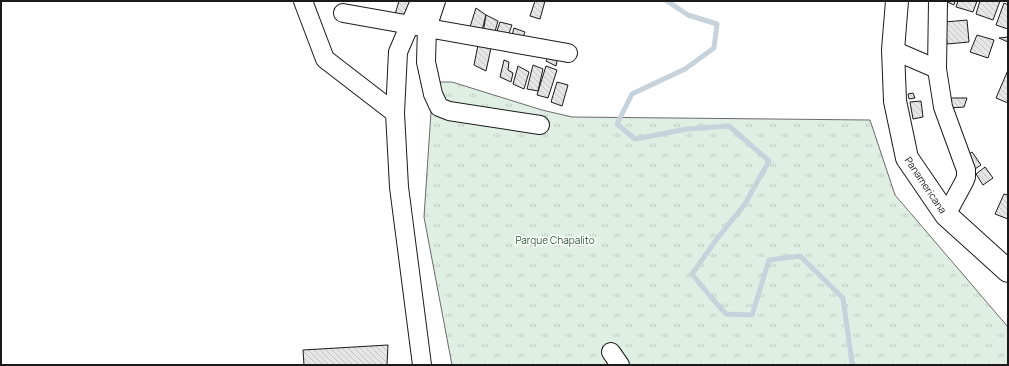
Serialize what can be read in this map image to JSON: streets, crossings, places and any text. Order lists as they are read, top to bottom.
{
  "streets": {
    "main road": ["Panamericana"]
  },
  "parks": ["Parque Chapalito"]
}
